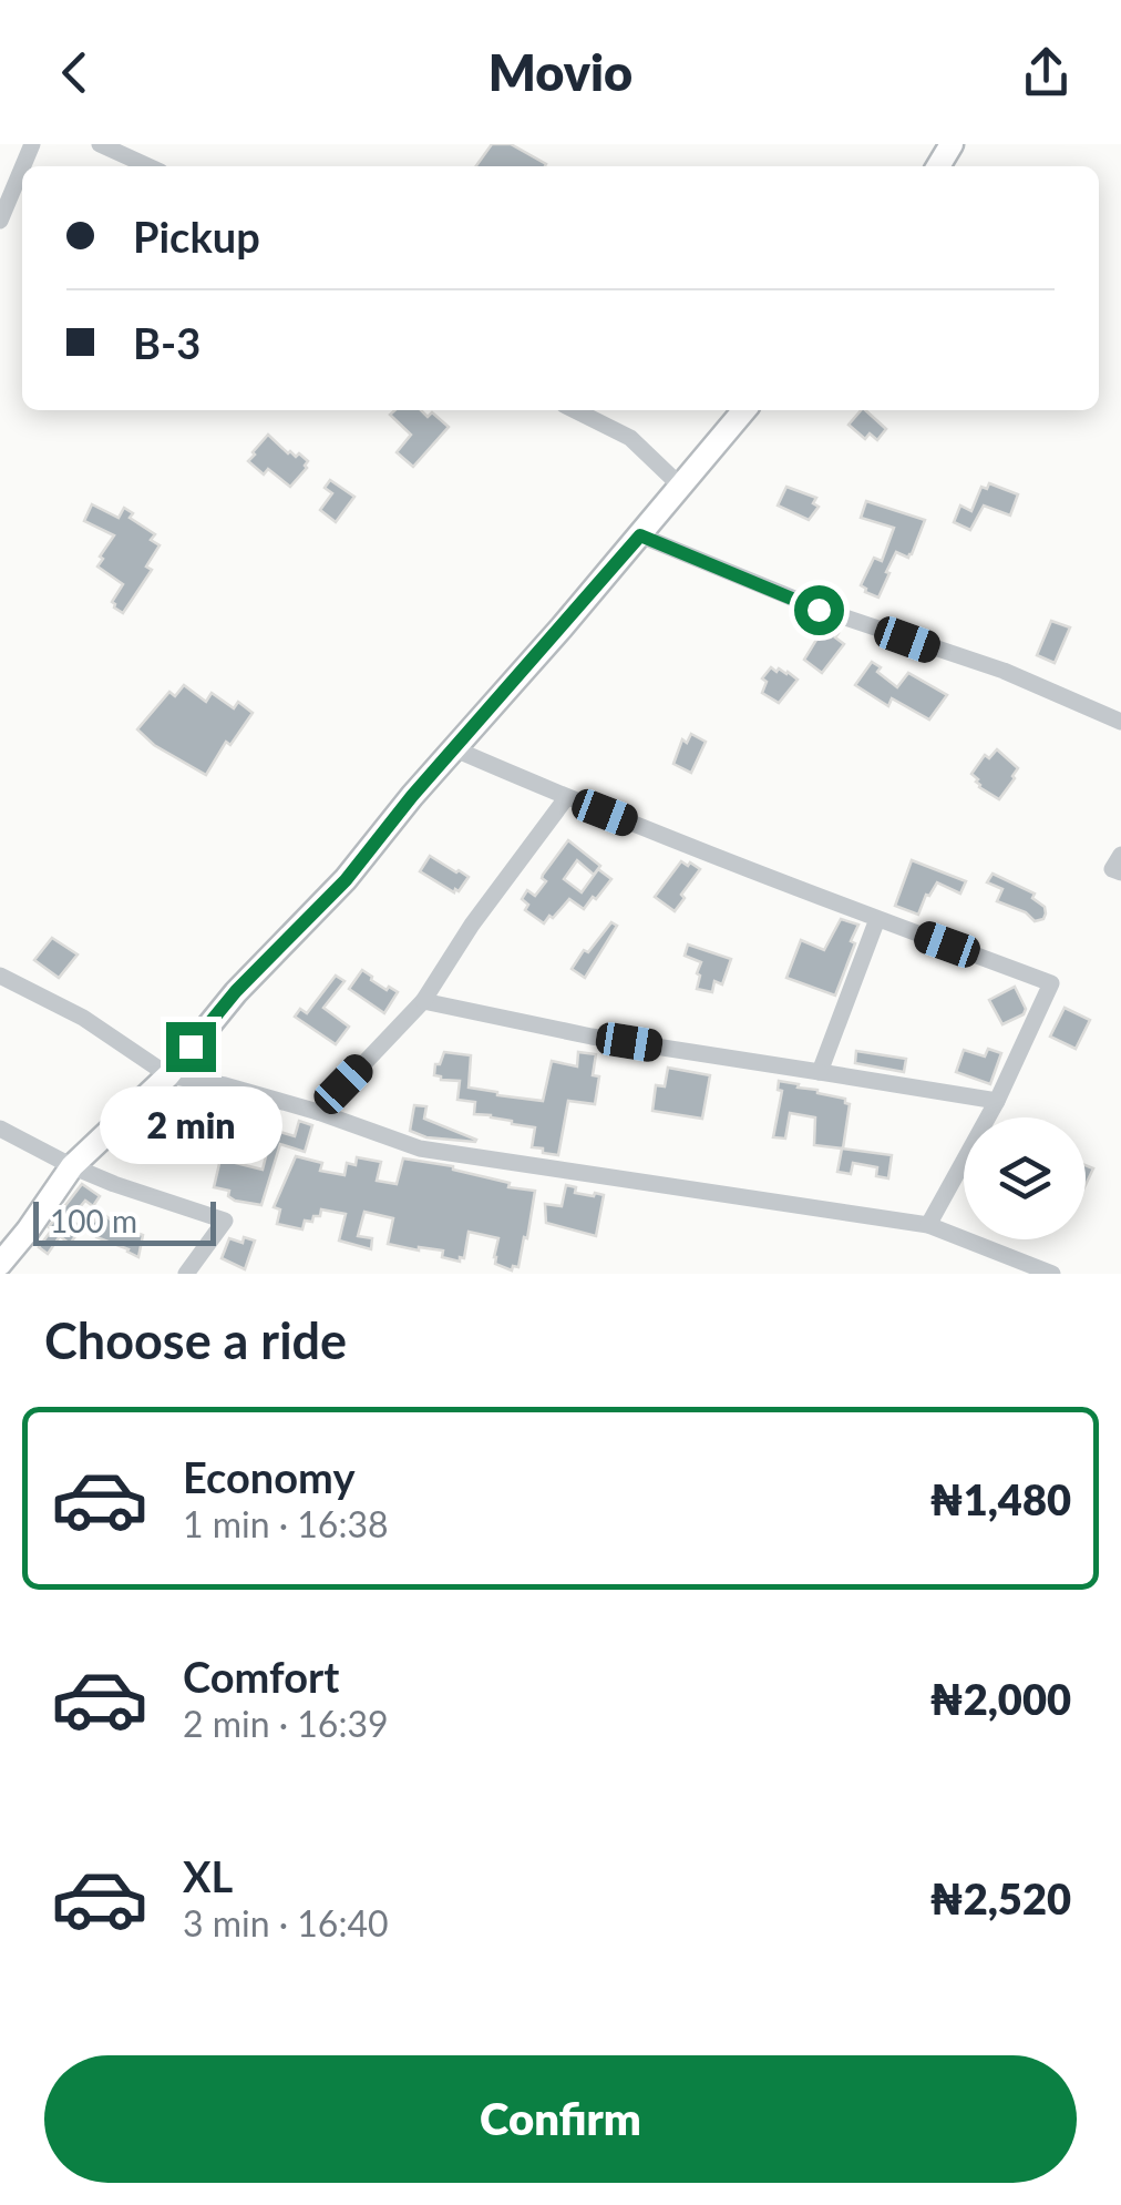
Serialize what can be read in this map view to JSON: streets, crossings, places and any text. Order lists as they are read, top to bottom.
{
  "scale_bar": "100 m",
  "page": {
    "header": "Movio",
    "banner": ["Pickup", "B-3"],
    "bubble": "2 min",
    "scale": "100 m",
    "heading": "Choose a ride",
    "list": [
      {
        "name": "Economy",
        "note": "1 min · 16:38",
        "value": "₦1,480"
      },
      {
        "name": "Comfort",
        "note": "2 min · 16:39",
        "value": "₦2,000"
      },
      {
        "name": "XL",
        "note": "3 min · 16:40",
        "value": "₦2,520"
      }
    ],
    "buttons": "Confirm"
  }
}
